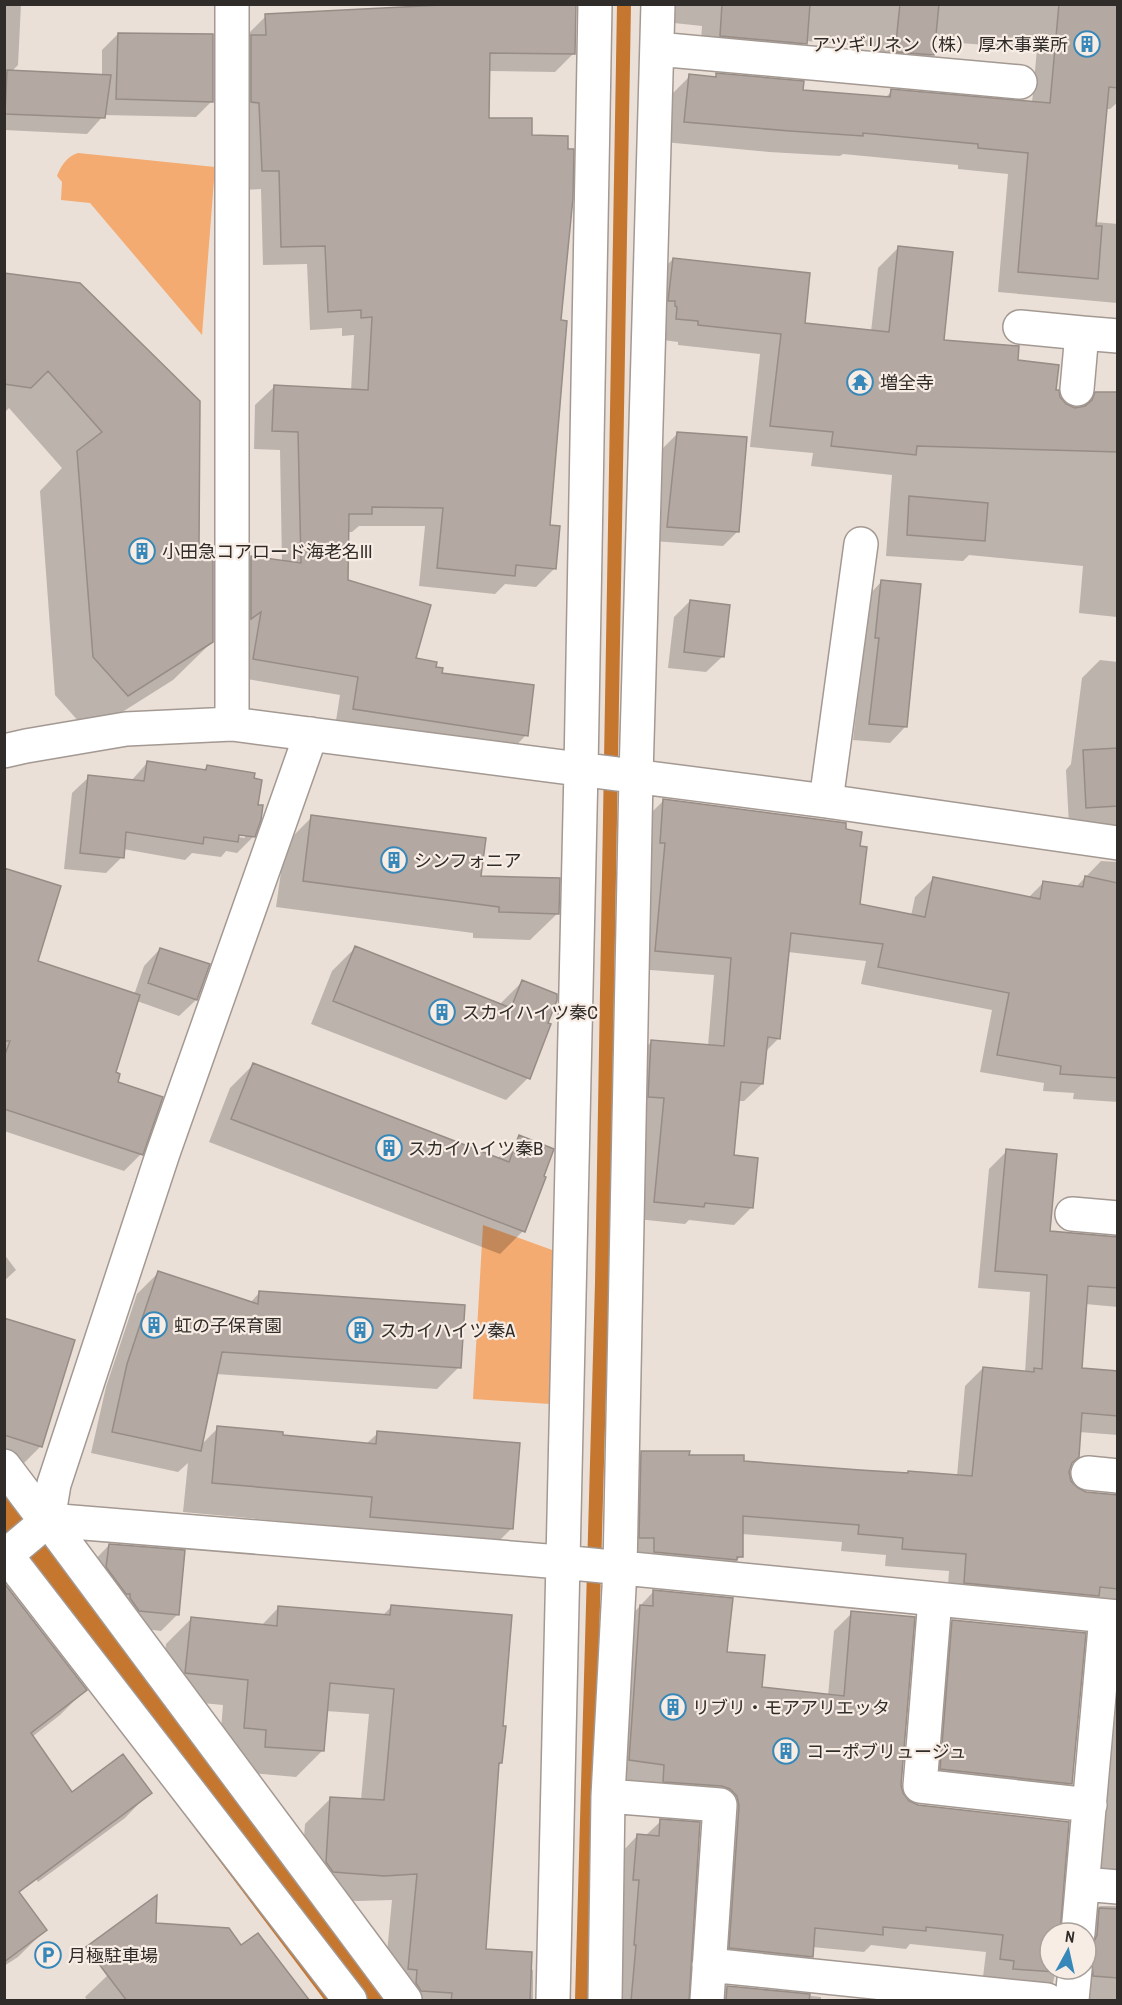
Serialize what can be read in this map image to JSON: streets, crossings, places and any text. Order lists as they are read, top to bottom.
{
  "places": {
    "building": [
      "アツギリネン（株） 厚木事業所",
      "小田急コアロード海老名III",
      "シンフォニア",
      "スカイハイツ秦C",
      "スカイハイツ秦B",
      "虹の子保育園",
      "スカイハイツ秦A",
      "リブリ・モアアリエッタ",
      "コーポブリュージュ"
    ],
    "temple": ["増全寺"],
    "parking": ["月極駐車場"]
  },
  "north": "top"
}
